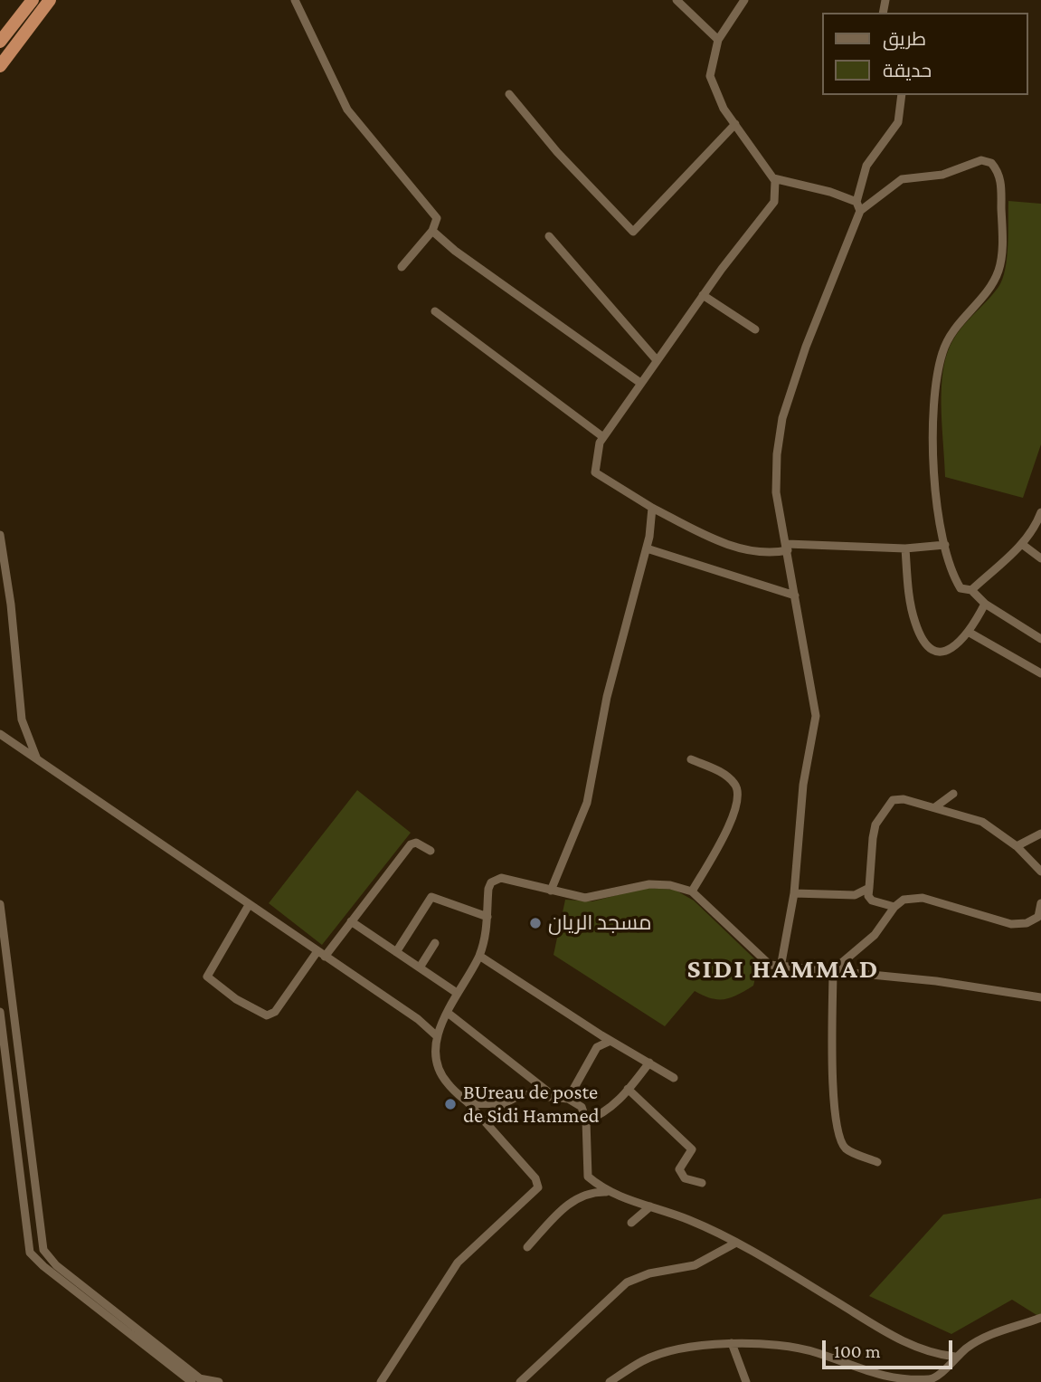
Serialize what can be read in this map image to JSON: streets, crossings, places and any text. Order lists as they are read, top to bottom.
{
  "districts": ["SIDI HAMMAD"],
  "places": ["مسجد الريان", "BUreau de poste de Sidi Hammed"],
  "legend": ["طريق", "حديقة"],
  "scale_bar": "100 m"
}
